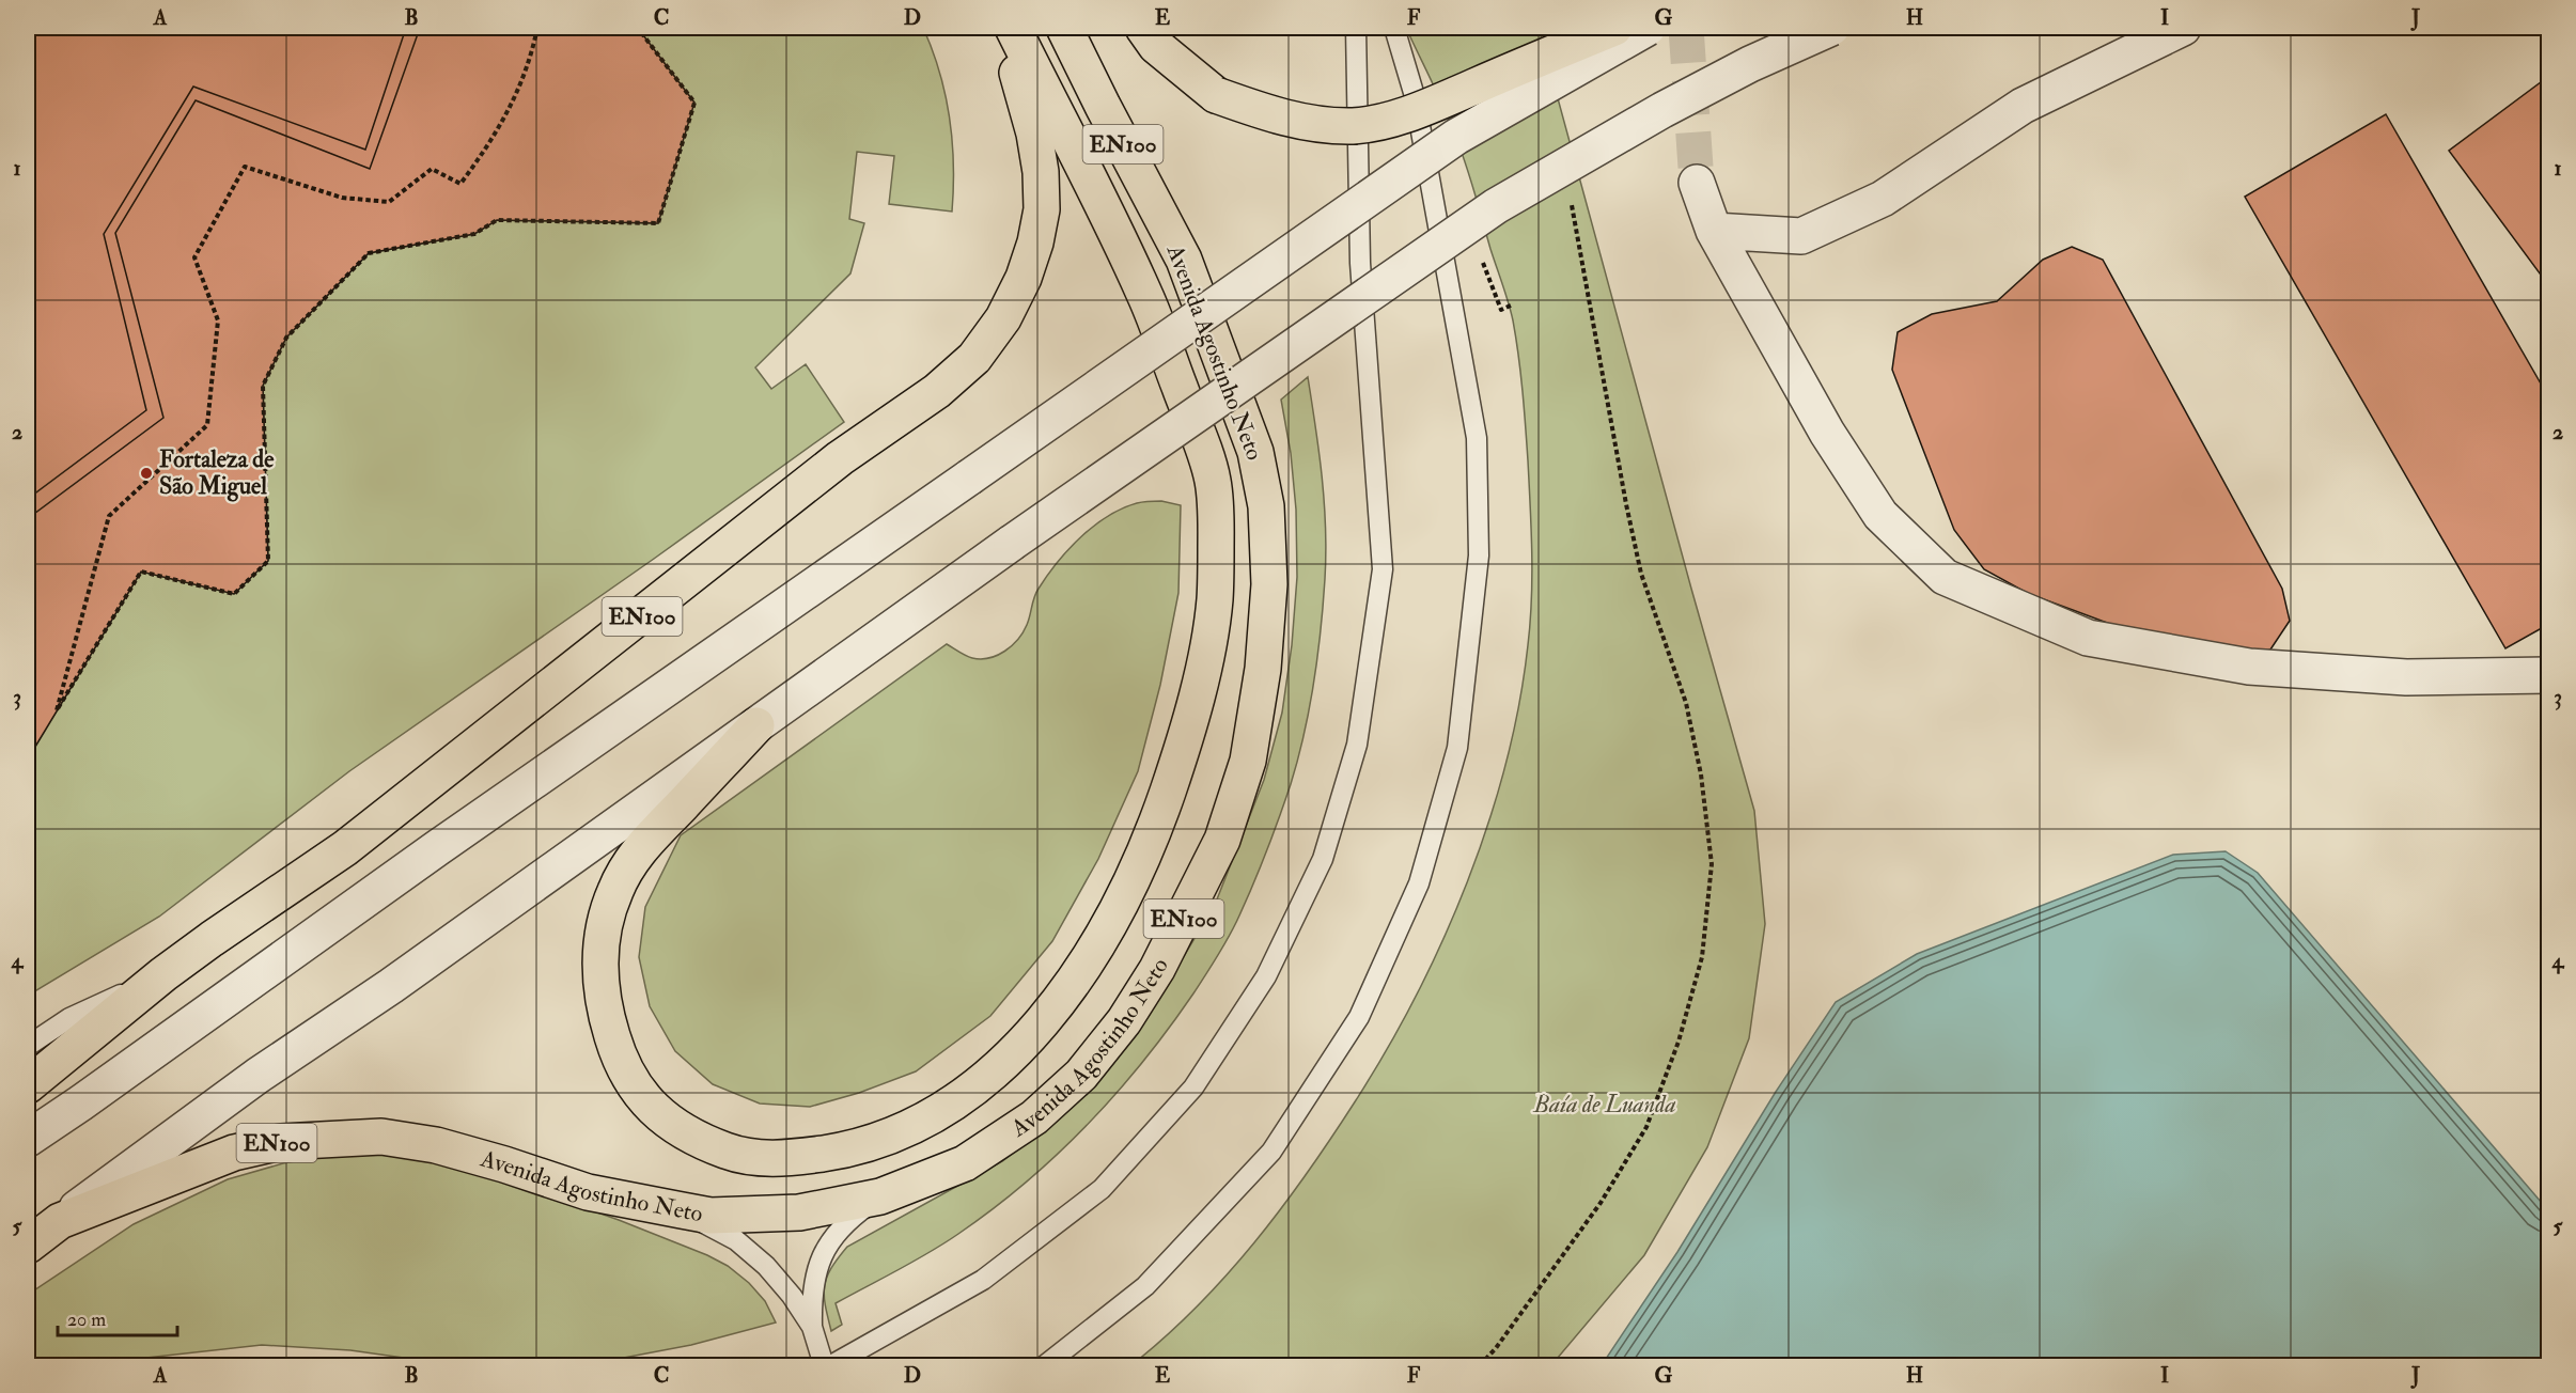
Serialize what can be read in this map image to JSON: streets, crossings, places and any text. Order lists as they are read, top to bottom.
{
  "streets": {
    "main road": ["EN100", "Avenida Agostinho Neto"]
  },
  "crossings": [
    ["EN100", "Avenida Agostinho Neto"]
  ],
  "parks": ["Baía de Luanda"],
  "places": ["Fortaleza de São Miguel"],
  "scale_bar": "20 m",
  "grid": {
    "columns": [
      "A",
      "B",
      "C",
      "D",
      "E",
      "F",
      "G",
      "H",
      "I",
      "J"
    ],
    "rows": [
      "1",
      "2",
      "3",
      "4",
      "5"
    ]
  }
}
